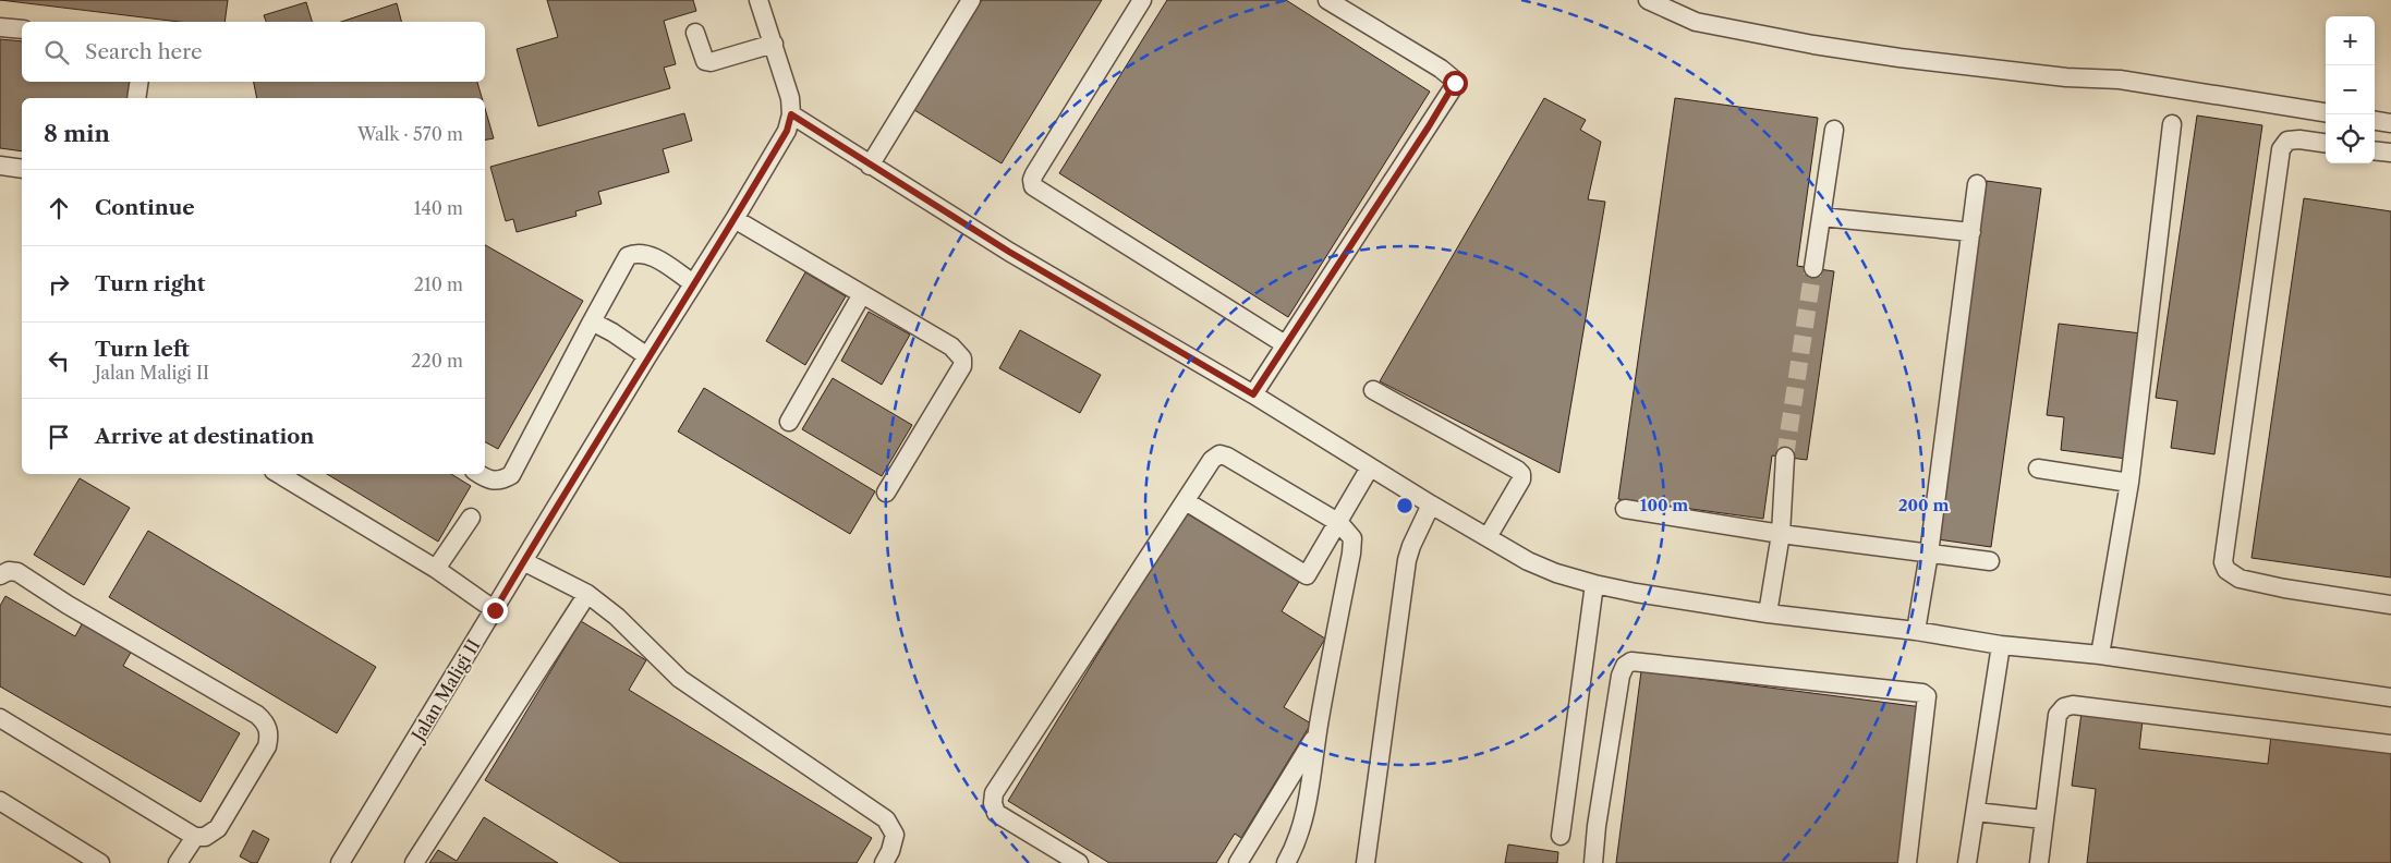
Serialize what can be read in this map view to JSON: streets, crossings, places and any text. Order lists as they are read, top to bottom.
{
  "streets": {
    "street": ["Jalan Maligi II"]
  },
  "page": {
    "map_buttons": ["+", "−"],
    "search": "Search here",
    "heading": ["8 min", "Walk · 570 m"],
    "list": [
      ["Continue", "140 m"],
      ["Turn right", "210 m"],
      ["Turn left", "Jalan Maligi II", "220 m"],
      "Arrive at destination"
    ]
  },
  "rings": ["100 m", "200 m"]
}
